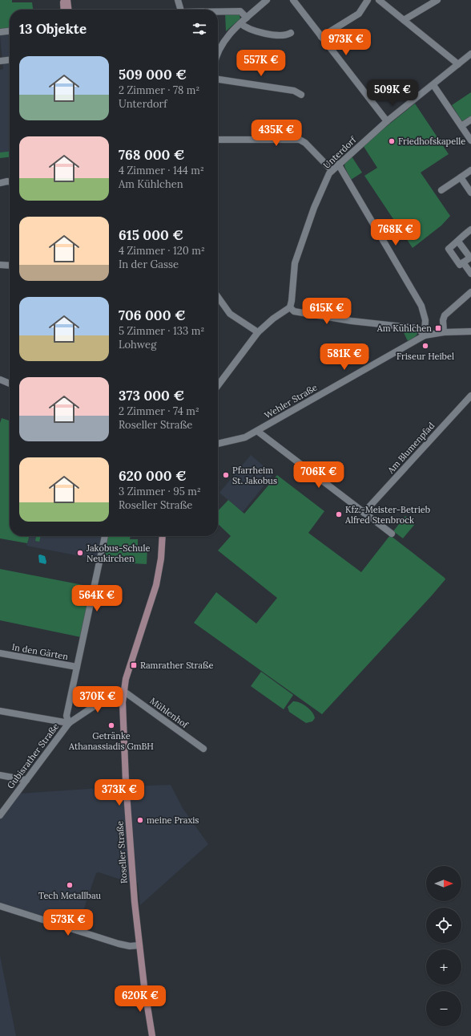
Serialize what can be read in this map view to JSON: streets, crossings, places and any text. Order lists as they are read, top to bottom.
{
  "streets": {
    "street": [
      "Unterdorf",
      "Wehler Straße",
      "Am Blumenpfad",
      "In den Gärten",
      "Mühlenhof",
      "Gubisrather Straße",
      "Roseller Straße"
    ]
  },
  "crossings": [
    ["Mühlenhof", "Roseller Straße"]
  ],
  "places": {
    "other": [
      "Friedhofskapelle",
      "Friseur Heibel",
      "Pfarrheim St. Jakobus",
      "Kfz.-Meister-Betrieb Alfred Stenbrock",
      "Jakobus-Schule Neukirchen",
      "Getränke Athanassiadis GmBH",
      "meine Praxis",
      "Tech Metallbau"
    ],
    "transit": ["Am Kühlchen", "Ramrather Straße"]
  },
  "north": "right",
  "page": {
    "heading": "13 Objekte",
    "price": [
      "973K €",
      "557K €",
      "509K €",
      "435K €",
      "768K €",
      "615K €",
      "581K €",
      "706K €",
      "564K €",
      "370K €",
      "373K €",
      "573K €",
      "620K €"
    ],
    "list": [
      {
        "name": "509 000 €",
        "note": "2 Zimmer · 78 m² · Unterdorf"
      },
      {
        "name": "768 000 €",
        "note": "4 Zimmer · 144 m² · Am Kühlchen"
      },
      {
        "name": "615 000 €",
        "note": "4 Zimmer · 120 m² · In der Gasse"
      },
      {
        "name": "706 000 €",
        "note": "5 Zimmer · 133 m² · Lohweg"
      },
      {
        "name": "373 000 €",
        "note": "2 Zimmer · 74 m² · Roseller Straße"
      },
      {
        "name": "620 000 €",
        "note": "3 Zimmer · 95 m² · Roseller Straße"
      }
    ],
    "map_buttons": ["+", "−"]
  }
}
